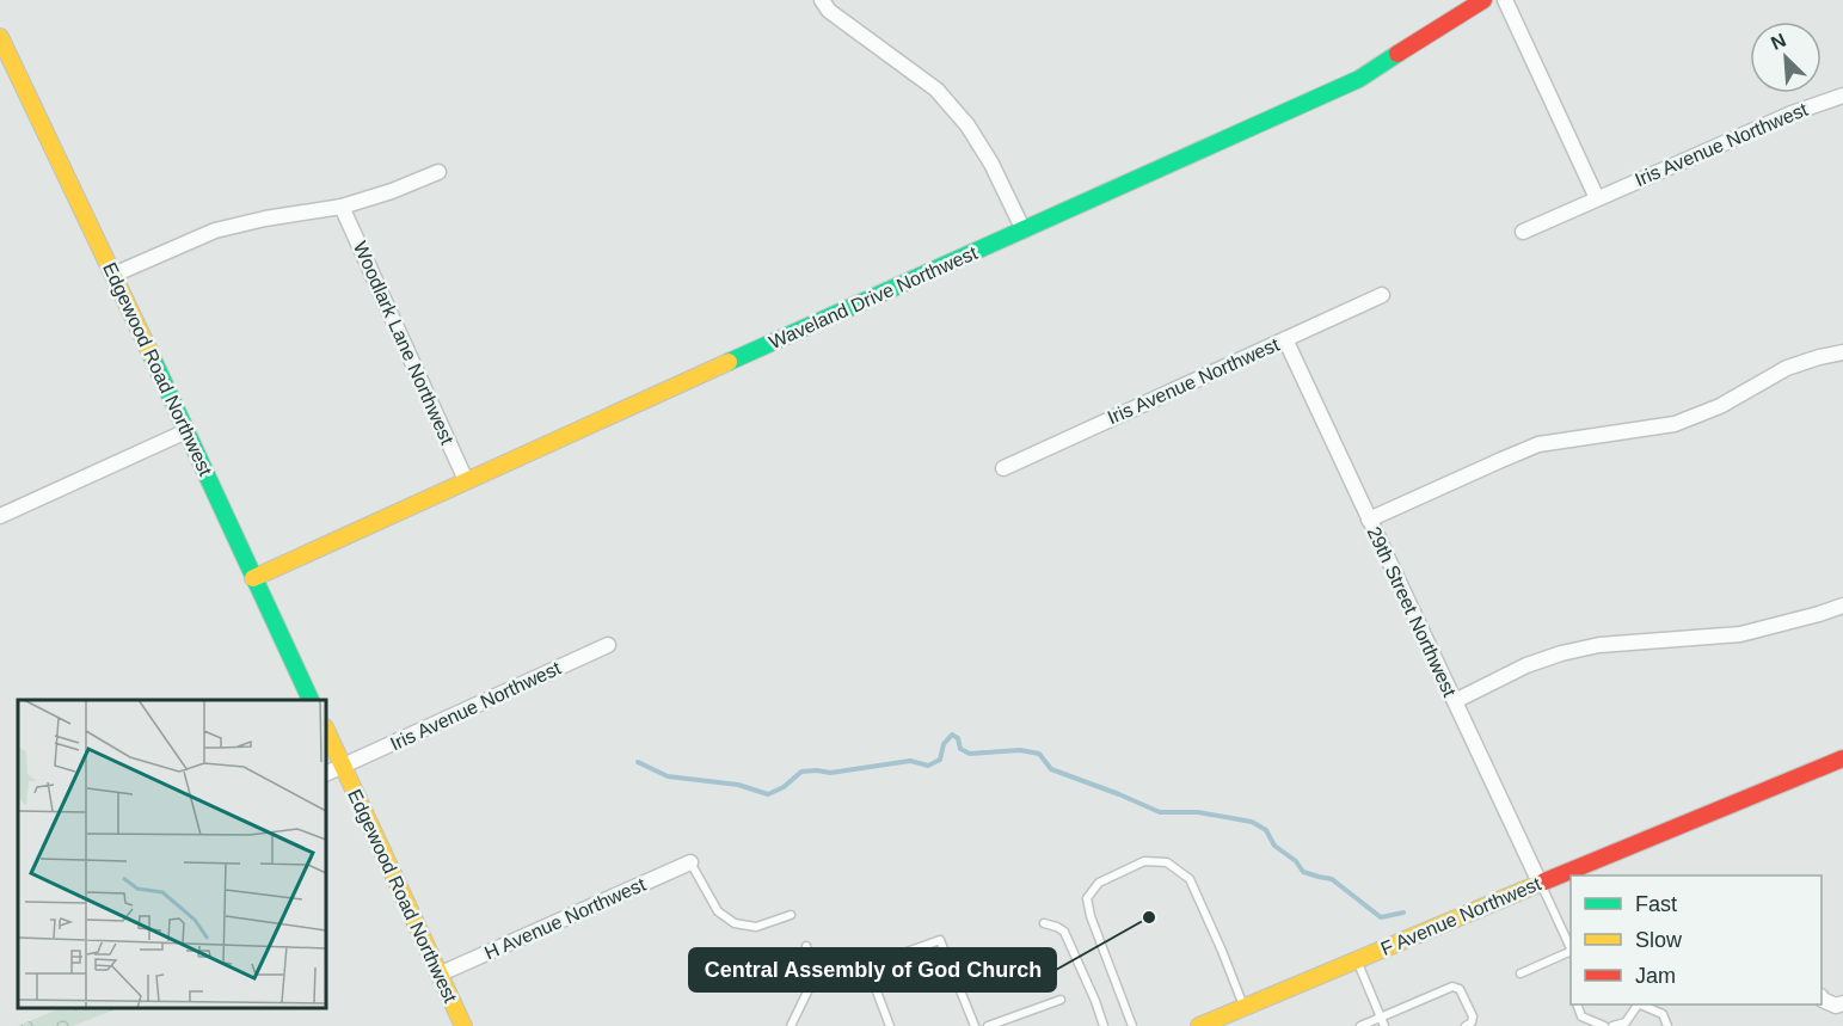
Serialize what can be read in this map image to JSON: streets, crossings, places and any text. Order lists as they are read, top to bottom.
{
  "streets": {
    "main road": ["Waveland Drive Northwest", "Edgewood Road Northwest", "F Avenue Northwest"],
    "street": [
      "Iris Avenue Northwest",
      "Woodlark Lane Northwest",
      "29th Street Northwest",
      "H Avenue Northwest"
    ]
  },
  "crossings": [
    ["Iris Avenue Northwest", "Edgewood Road Northwest"],
    ["Iris Avenue Northwest", "29th Street Northwest"],
    ["Waveland Drive Northwest", "Woodlark Lane Northwest"],
    ["Waveland Drive Northwest", "Edgewood Road Northwest"],
    ["Edgewood Road Northwest", "H Avenue Northwest"],
    ["29th Street Northwest", "F Avenue Northwest"]
  ],
  "places": ["Central Assembly of God Church"],
  "legend": ["Fast", "Slow", "Jam"],
  "north": "top left"
}
